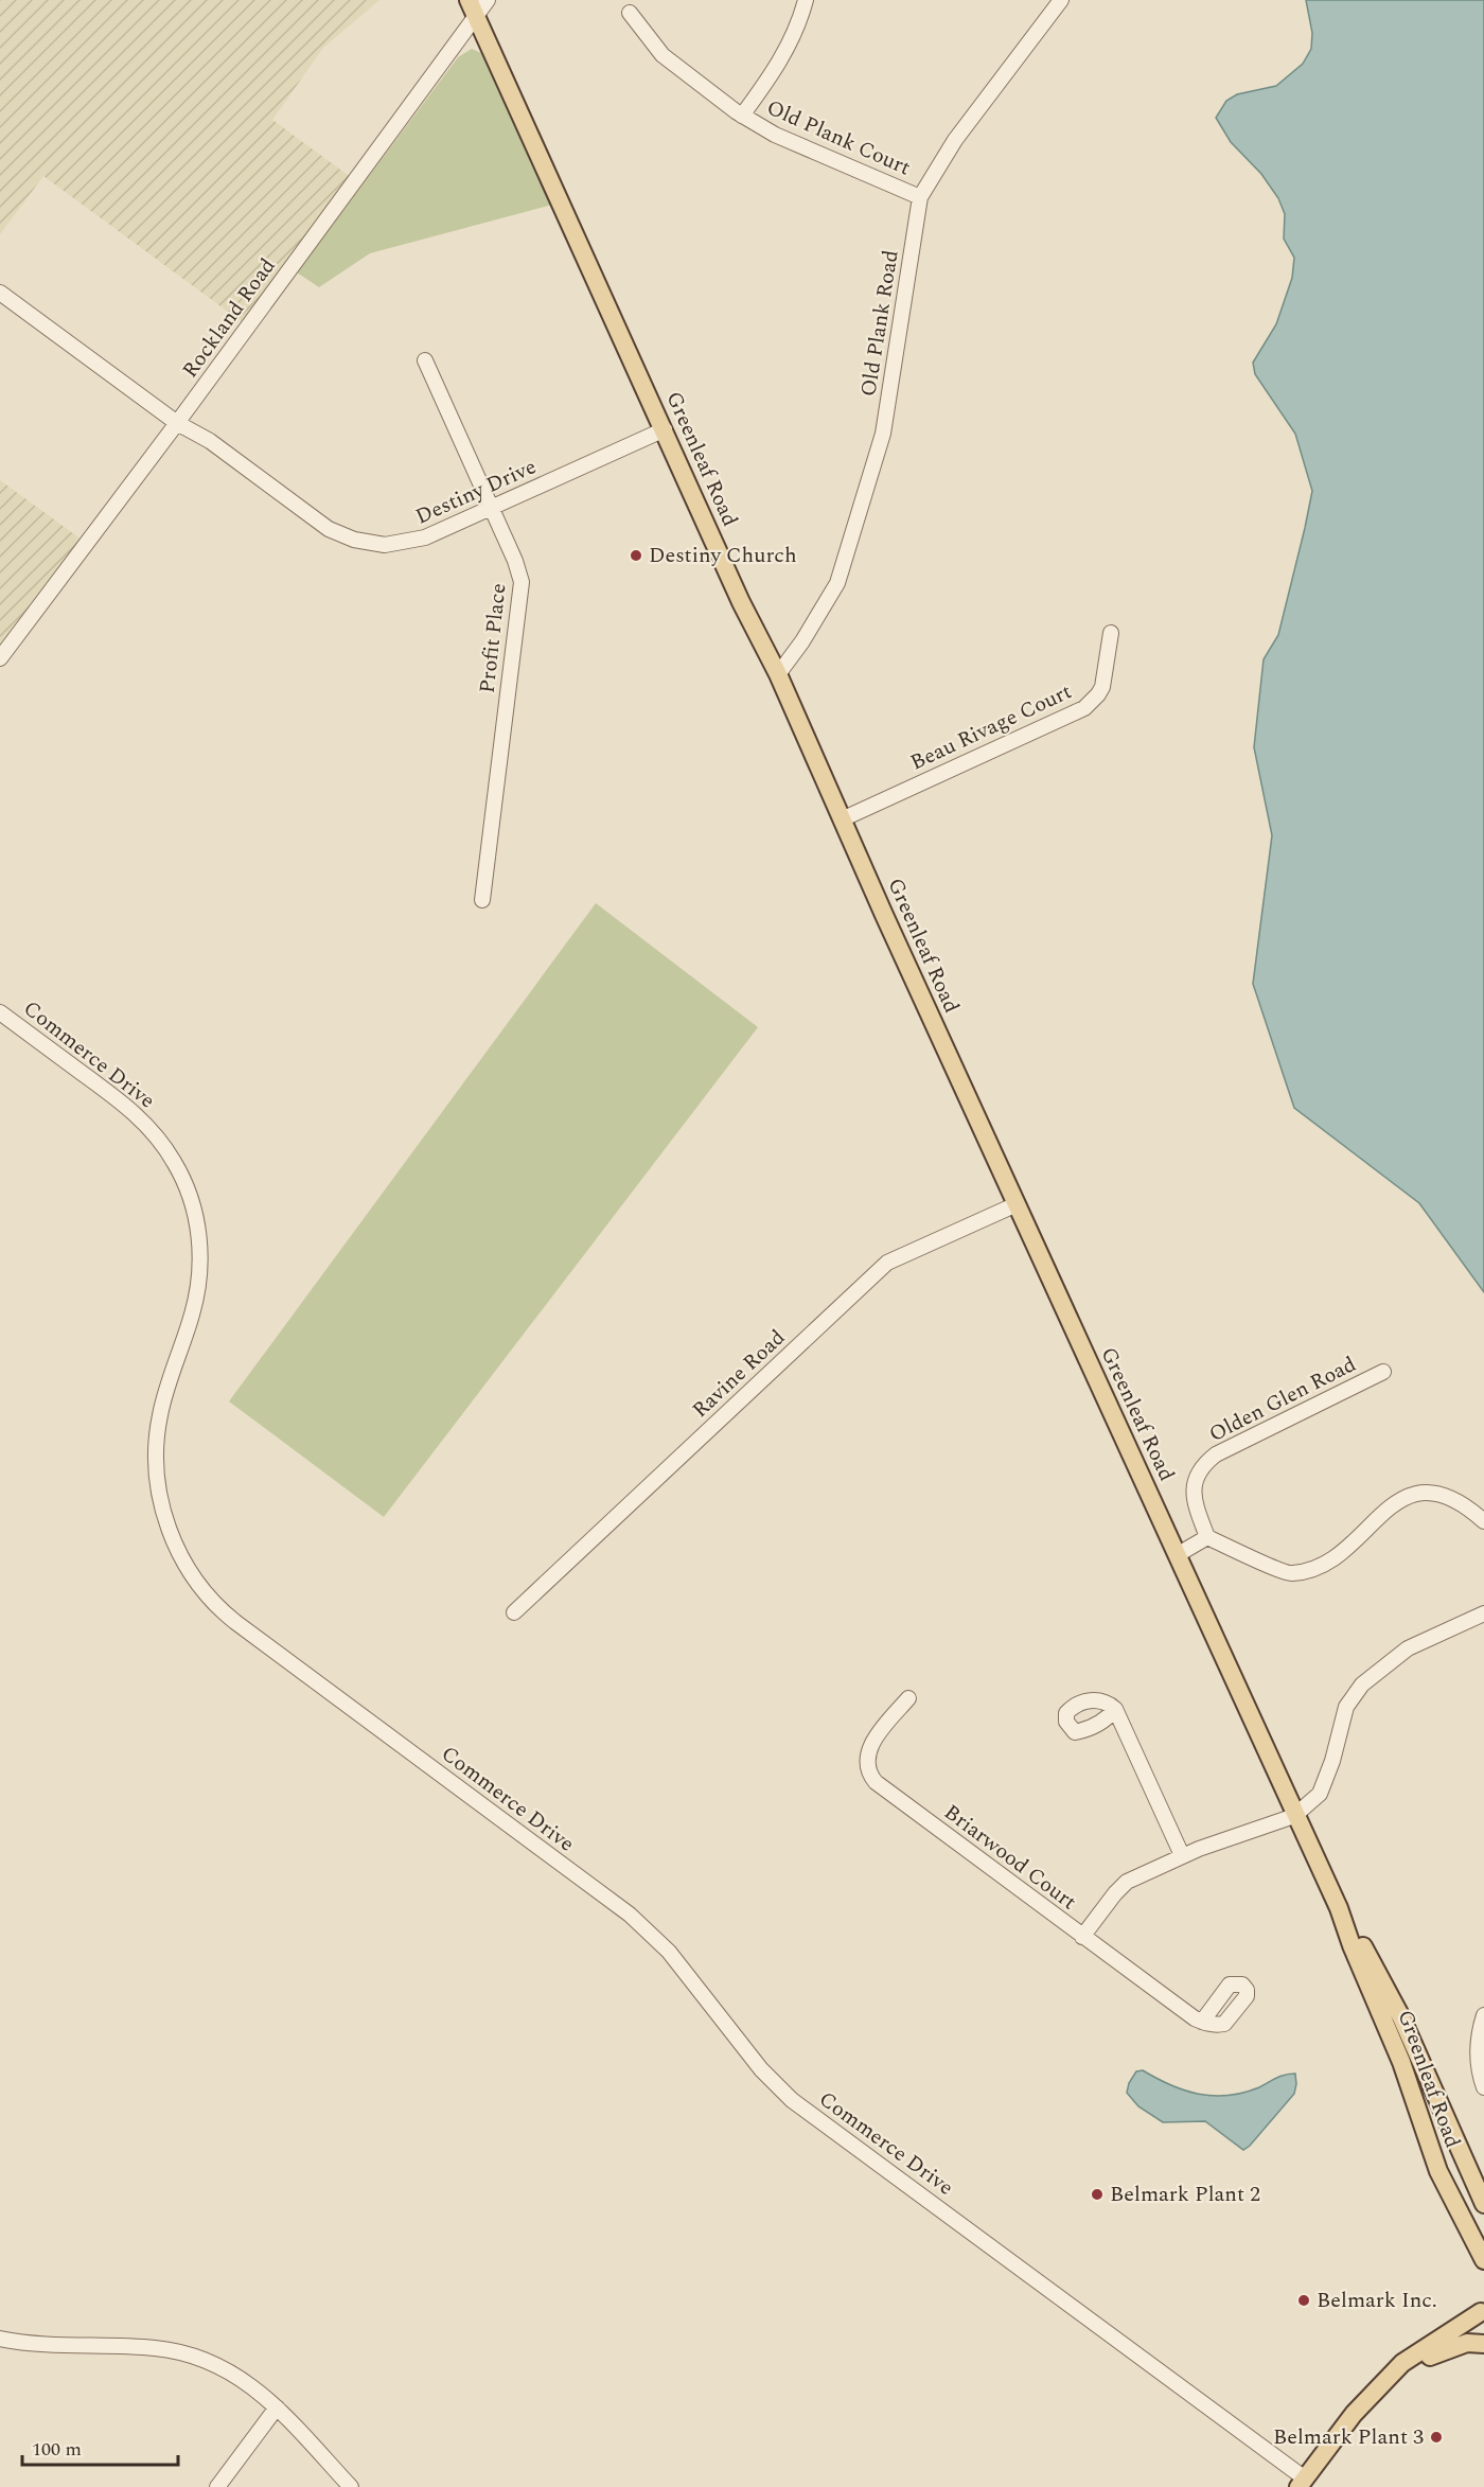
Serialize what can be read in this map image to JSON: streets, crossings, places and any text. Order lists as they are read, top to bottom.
{
  "streets": {
    "main road": ["Greenleaf Road"],
    "street": [
      "Old Plank Court",
      "Rockland Road",
      "Old Plank Road",
      "Destiny Drive",
      "Profit Place",
      "Beau Rivage Court",
      "Commerce Drive",
      "Ravine Road",
      "Olden Glen Road",
      "Briarwood Court"
    ]
  },
  "crossings": [
    ["Old Plank Court", "Old Plank Road"],
    ["Rockland Road", "Greenleaf Road"],
    ["Rockland Road", "Destiny Drive"],
    ["Old Plank Road", "Greenleaf Road"],
    ["Greenleaf Road", "Destiny Drive"],
    ["Greenleaf Road", "Beau Rivage Court"],
    ["Greenleaf Road", "Ravine Road"],
    ["Destiny Drive", "Profit Place"]
  ],
  "places": [
    "Destiny Church",
    "Belmark Plant 2",
    "Belmark Inc.",
    "Belmark Plant 3"
  ],
  "scale_bar": "100 m"
}
